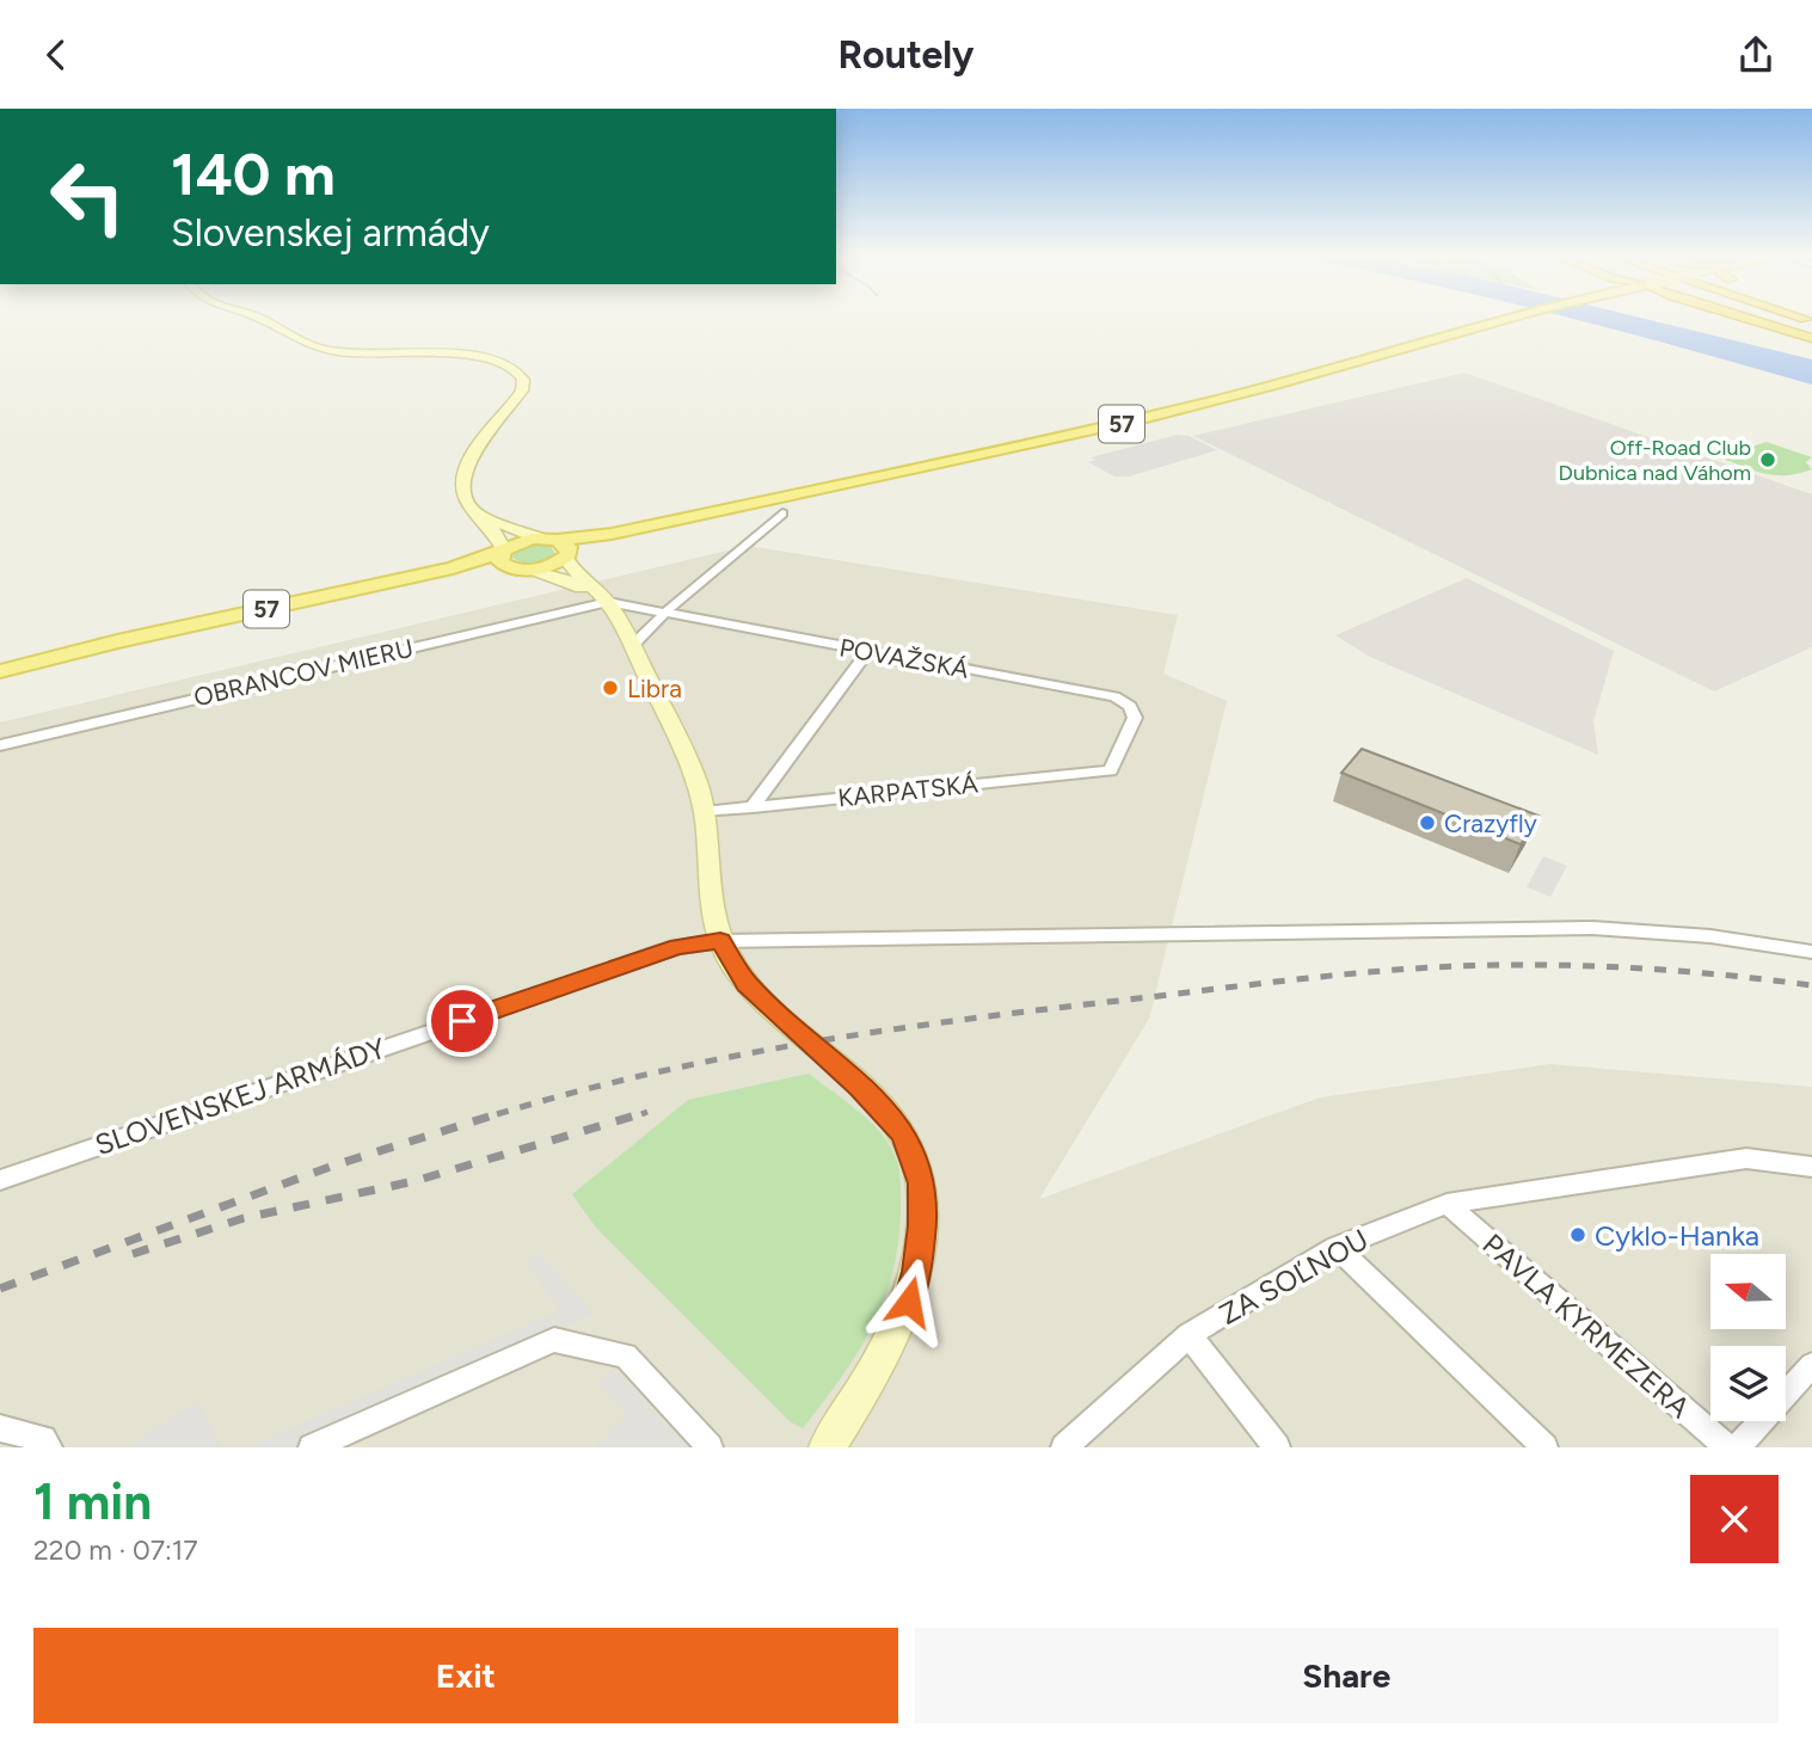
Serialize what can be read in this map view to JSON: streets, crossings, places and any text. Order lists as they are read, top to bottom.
{
  "streets": {
    "main road": ["57"],
    "street": [
      "POVAŽSKÁ",
      "OBRANCOV MIERU",
      "KARPATSKÁ",
      "SLOVENSKEJ ARMÁDY",
      "ZA SOĽNOU",
      "PAVLA KYRMEZERA"
    ]
  },
  "crossings": [
    ["POVAŽSKÁ", "OBRANCOV MIERU"],
    ["POVAŽSKÁ", "KARPATSKÁ"],
    ["ZA SOĽNOU", "PAVLA KYRMEZERA"]
  ],
  "places": [
    "Off-Road Club Dubnica nad Váhom",
    "Libra",
    "Crazyfly",
    "Cyklo-Hanka"
  ],
  "north": "left",
  "page": {
    "header": "Routely",
    "turn": ["140 m", "Slovenskej armády"],
    "heading": ["1 min", "220 m · 07:17"],
    "buttons": ["Exit", "Share"]
  }
}
